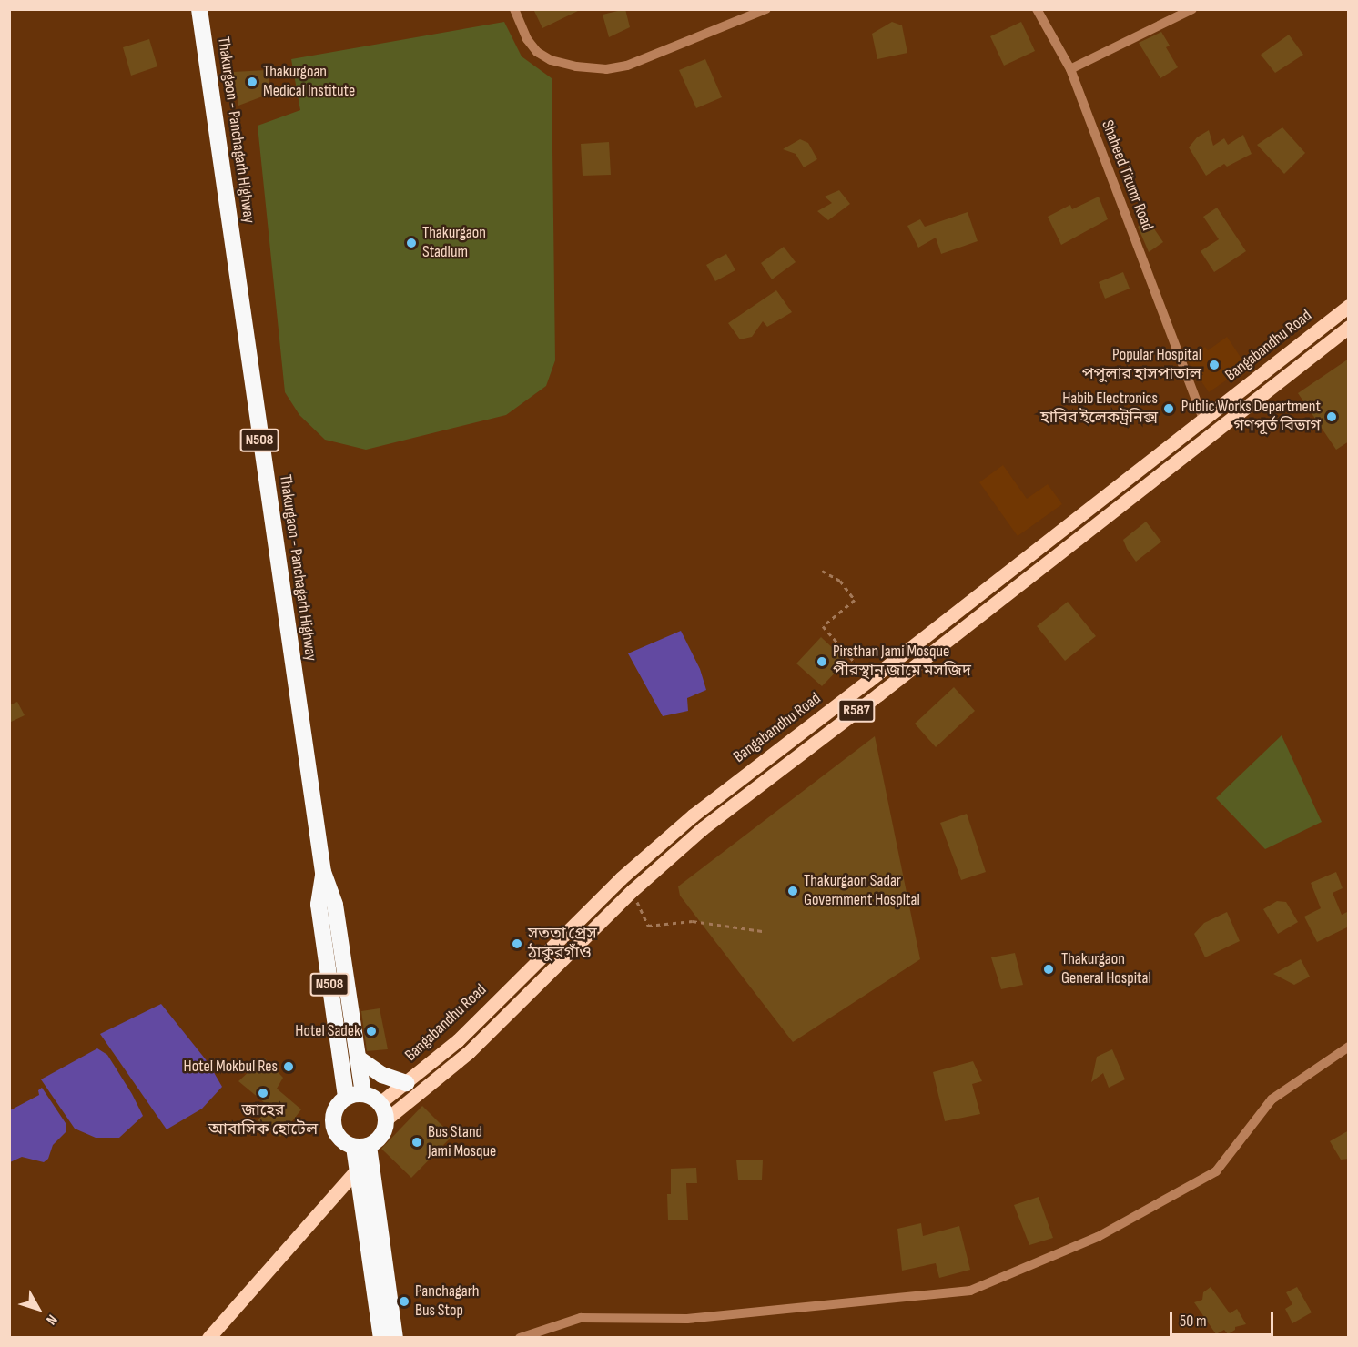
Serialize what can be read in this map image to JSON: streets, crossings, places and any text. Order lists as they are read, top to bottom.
{
  "streets": {
    "highway": ["Thakurgaon - Panchagarh Highway", "N508"],
    "main road": ["Bangabandhu Road", "R587"],
    "street": ["Shaheed Titumr Road"]
  },
  "crossings": [
    ["Thakurgaon - Panchagarh Highway", "Bangabandhu Road"],
    ["Shaheed Titumr Road", "Bangabandhu Road"]
  ],
  "places": [
    "Thakurgoan Medical Institute",
    "Thakurgaon Stadium",
    "Popular Hospital পপুলার হাসপাতাল",
    "Habib Electronics হাবিব ইলেকট্রনিক্স",
    "Public Works Department গণপূর্ত বিভাগ",
    "Pirsthan Jami Mosque পীরস্থান জামে মসজিদ",
    "Thakurgaon Sadar Government Hospital",
    "সততা প্রেস ঠাকুরগাঁও",
    "Thakurgaon General Hospital",
    "Hotel Sadek",
    "Hotel Mokbul Res",
    "জাহের আবাসিক হোটেল",
    "Bus Stand Jami Mosque",
    "Panchagarh Bus Stop"
  ],
  "scale_bar": "50 m",
  "north": "bottom right"
}
